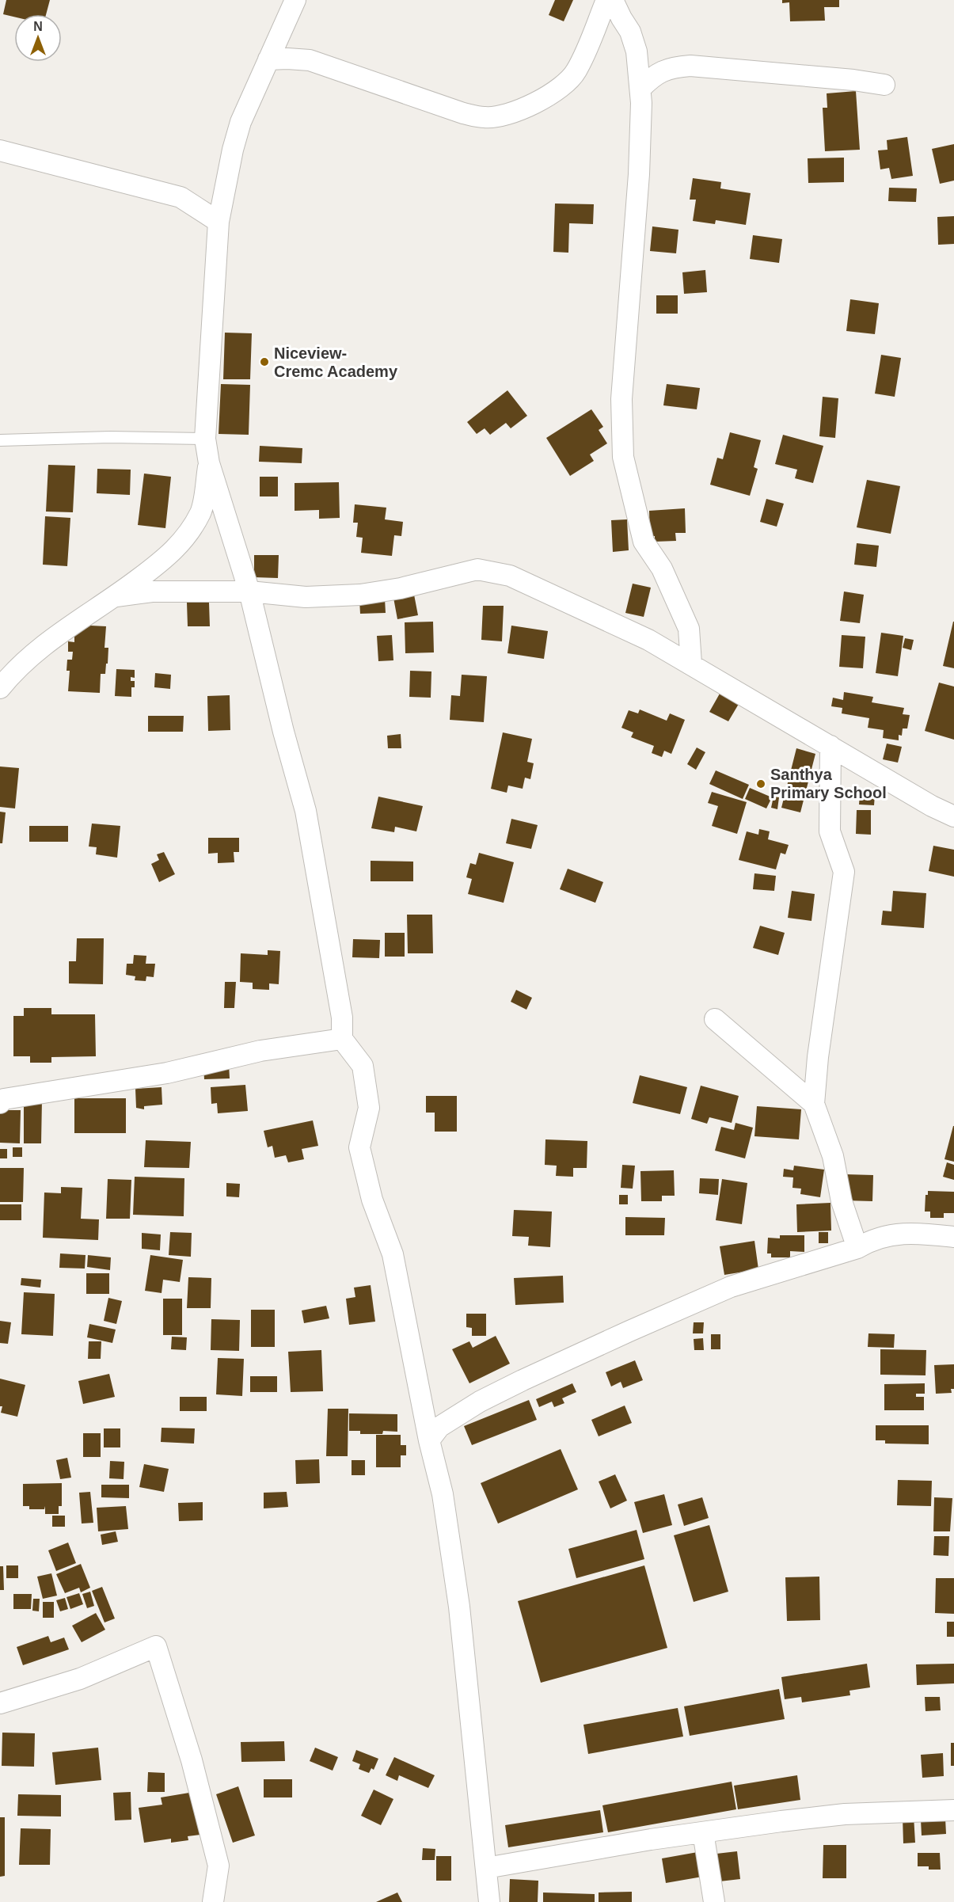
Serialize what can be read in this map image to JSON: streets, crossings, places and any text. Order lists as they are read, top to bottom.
{
  "places": ["Niceview- Cremc Academy", "Santhya Primary School"],
  "north": "top"
}
